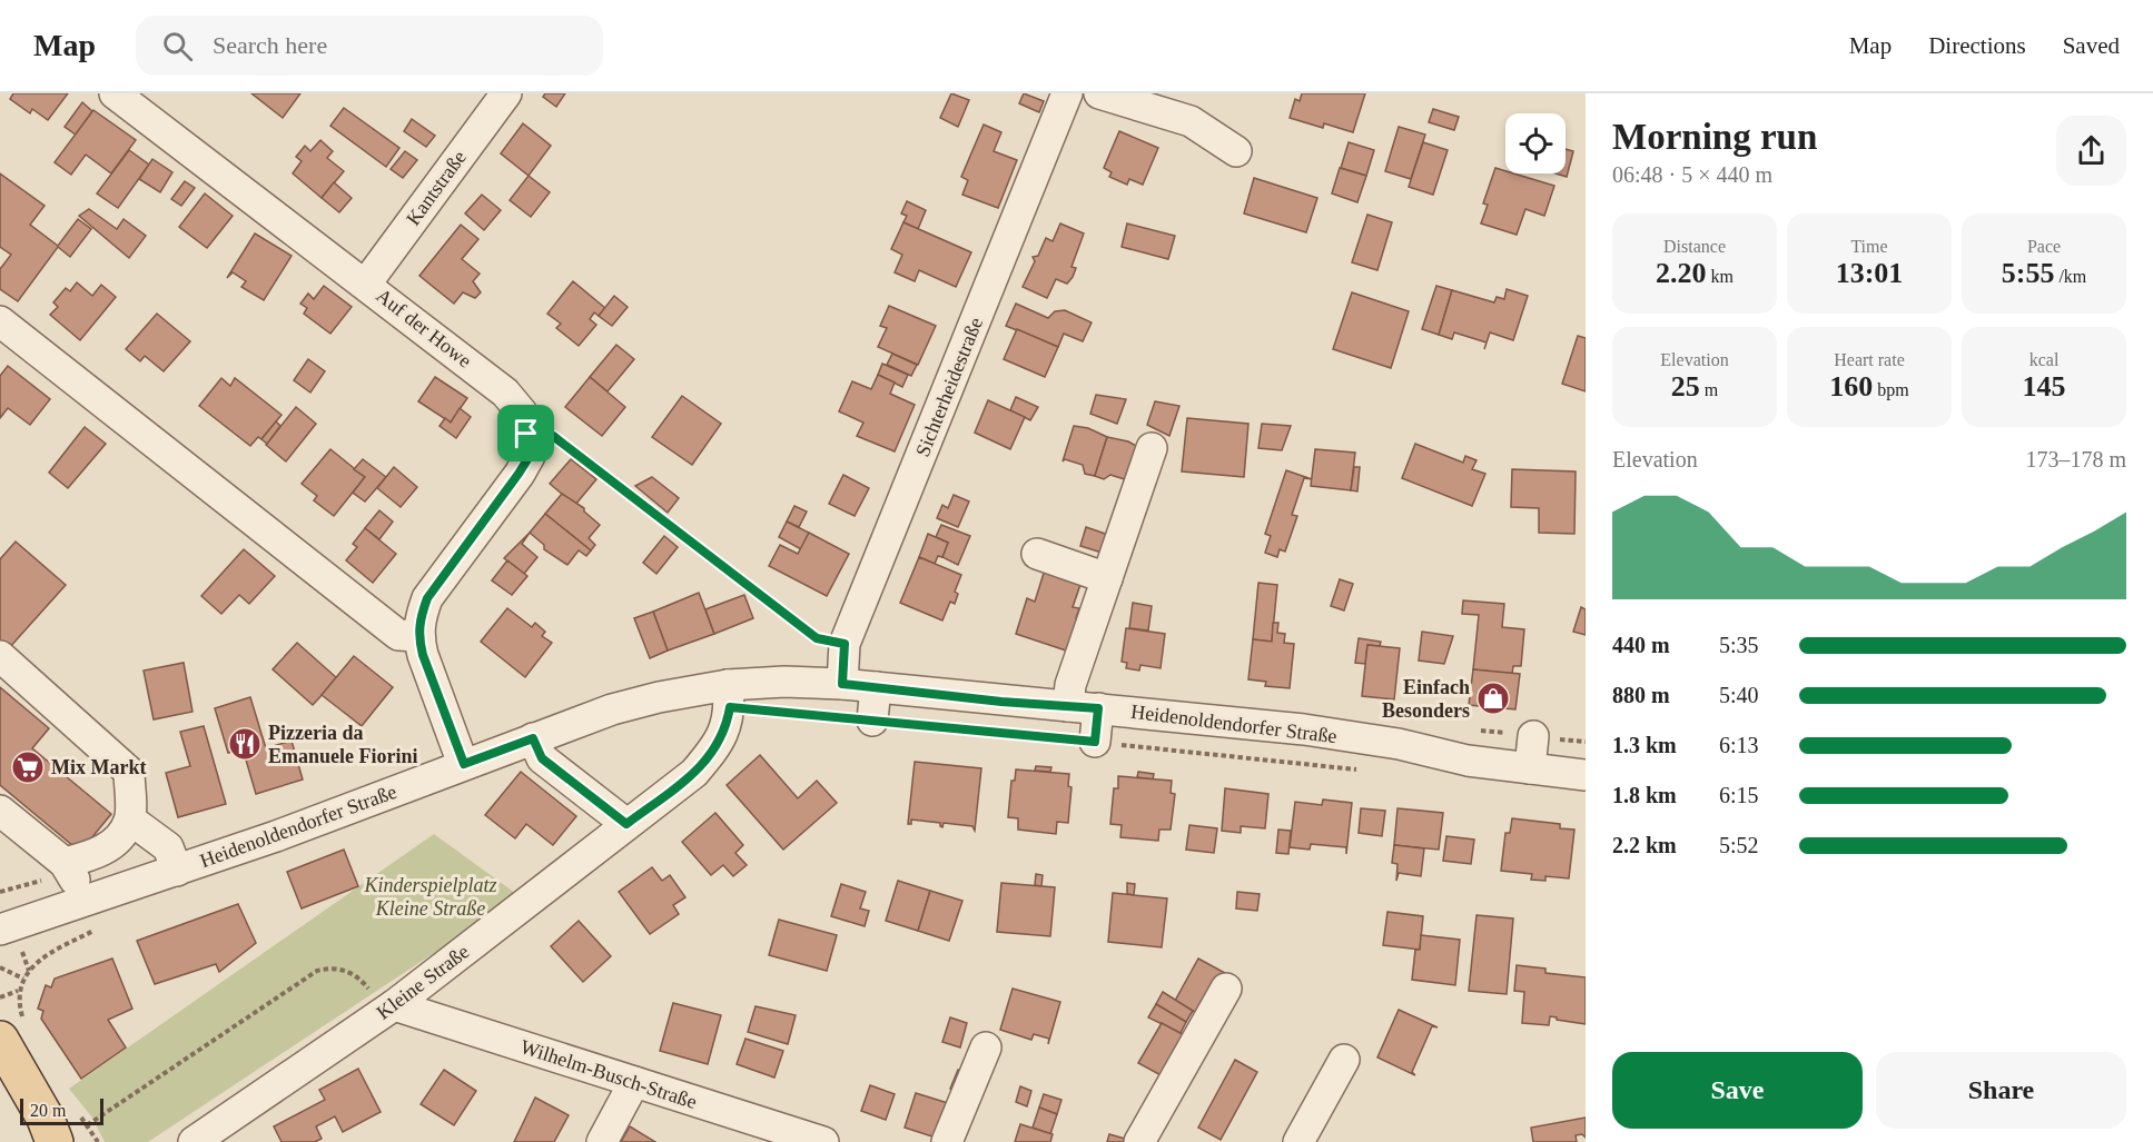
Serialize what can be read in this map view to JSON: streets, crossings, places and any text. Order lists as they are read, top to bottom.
{
  "streets": {
    "street": [
      "Kantstraße",
      "Auf der Howe",
      "Sichterheidestraße",
      "Heidenoldendorfer Straße",
      "Kleine Straße",
      "Wilhelm-Busch-Straße"
    ]
  },
  "crossings": [
    ["Kantstraße", "Auf der Howe"],
    ["Sichterheidestraße", "Heidenoldendorfer Straße"],
    ["Heidenoldendorfer Straße", "Kleine Straße"],
    ["Kleine Straße", "Wilhelm-Busch-Straße"]
  ],
  "parks": ["Kinderspielplatz Kleine Straße"],
  "places": {
    "shop": ["Einfach Besonders"],
    "restaurant": ["Pizzeria da Emanuele Fiorini"],
    "supermarket": ["Mix Markt"]
  },
  "scale_bar": "20 m",
  "page": {
    "header": "Map",
    "search": "Search here",
    "nav": ["Map", "Directions", "Saved"],
    "heading": ["Morning run", "06:48 · 5 × 440 m"],
    "stats": [
      ["Distance", "2.20 km"],
      ["Time", "13:01"],
      ["Pace", "5:55 /km"],
      ["Elevation", "25 m"],
      ["Heart rate", "160 bpm"],
      ["kcal", "145"]
    ],
    "chart": ["Elevation", "173–178 m"],
    "list": [
      {
        "name": "440 m",
        "note": "5:35"
      },
      {
        "name": "880 m",
        "note": "5:40"
      },
      {
        "name": "1.3 km",
        "note": "6:13"
      },
      {
        "name": "1.8 km",
        "note": "6:15"
      },
      {
        "name": "2.2 km",
        "note": "5:52"
      }
    ],
    "buttons": ["Save", "Share"],
    "scale": "20 m"
  }
}
